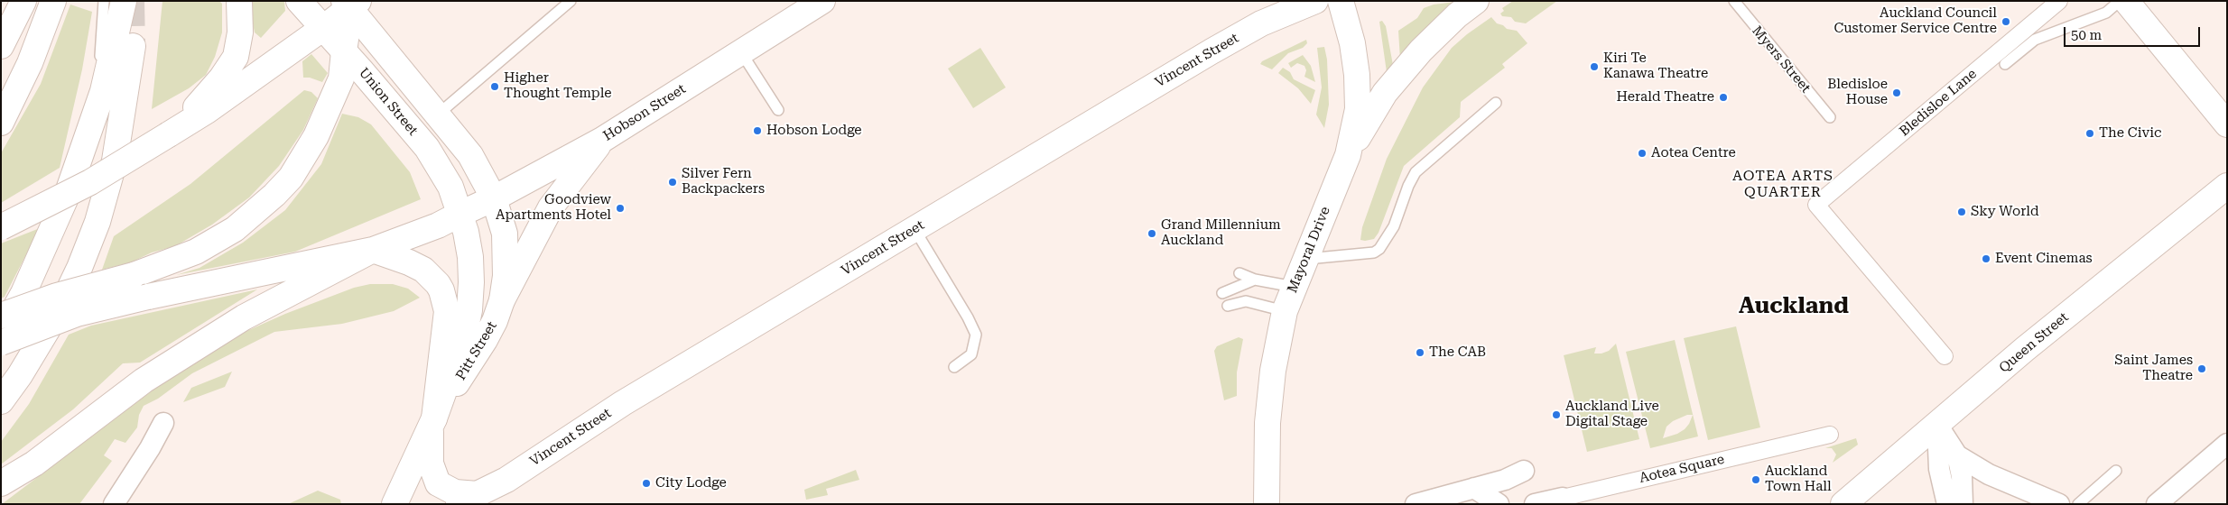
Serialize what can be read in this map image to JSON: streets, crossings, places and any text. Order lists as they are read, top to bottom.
{
  "streets": {
    "main road": [
      "Vincent Street",
      "Union Street",
      "Hobson Street",
      "Mayoral Drive",
      "Queen Street",
      "Pitt Street"
    ],
    "street": ["Bledisloe Lane", "Aotea Square"],
    "lane": ["Myers Street"]
  },
  "crossings": [
    ["Union Street", "Hobson Street"],
    ["Union Street", "Pitt Street"],
    ["Hobson Street", "Pitt Street"]
  ],
  "districts": ["AOTEA ARTS QUARTER", "Auckland"],
  "places": [
    "Auckland Council Customer Service Centre",
    "Kiri Te Kanawa Theatre",
    "Higher Thought Temple",
    "Bledisloe House",
    "Herald Theatre",
    "Hobson Lodge",
    "The Civic",
    "Aotea Centre",
    "Silver Fern Backpackers",
    "Goodview Apartments Hotel",
    "Sky World",
    "Grand Millennium Auckland",
    "Event Cinemas",
    "The CAB",
    "Saint James Theatre",
    "Auckland Live Digital Stage",
    "Auckland Town Hall",
    "City Lodge"
  ],
  "scale_bar": "50 m"
}
